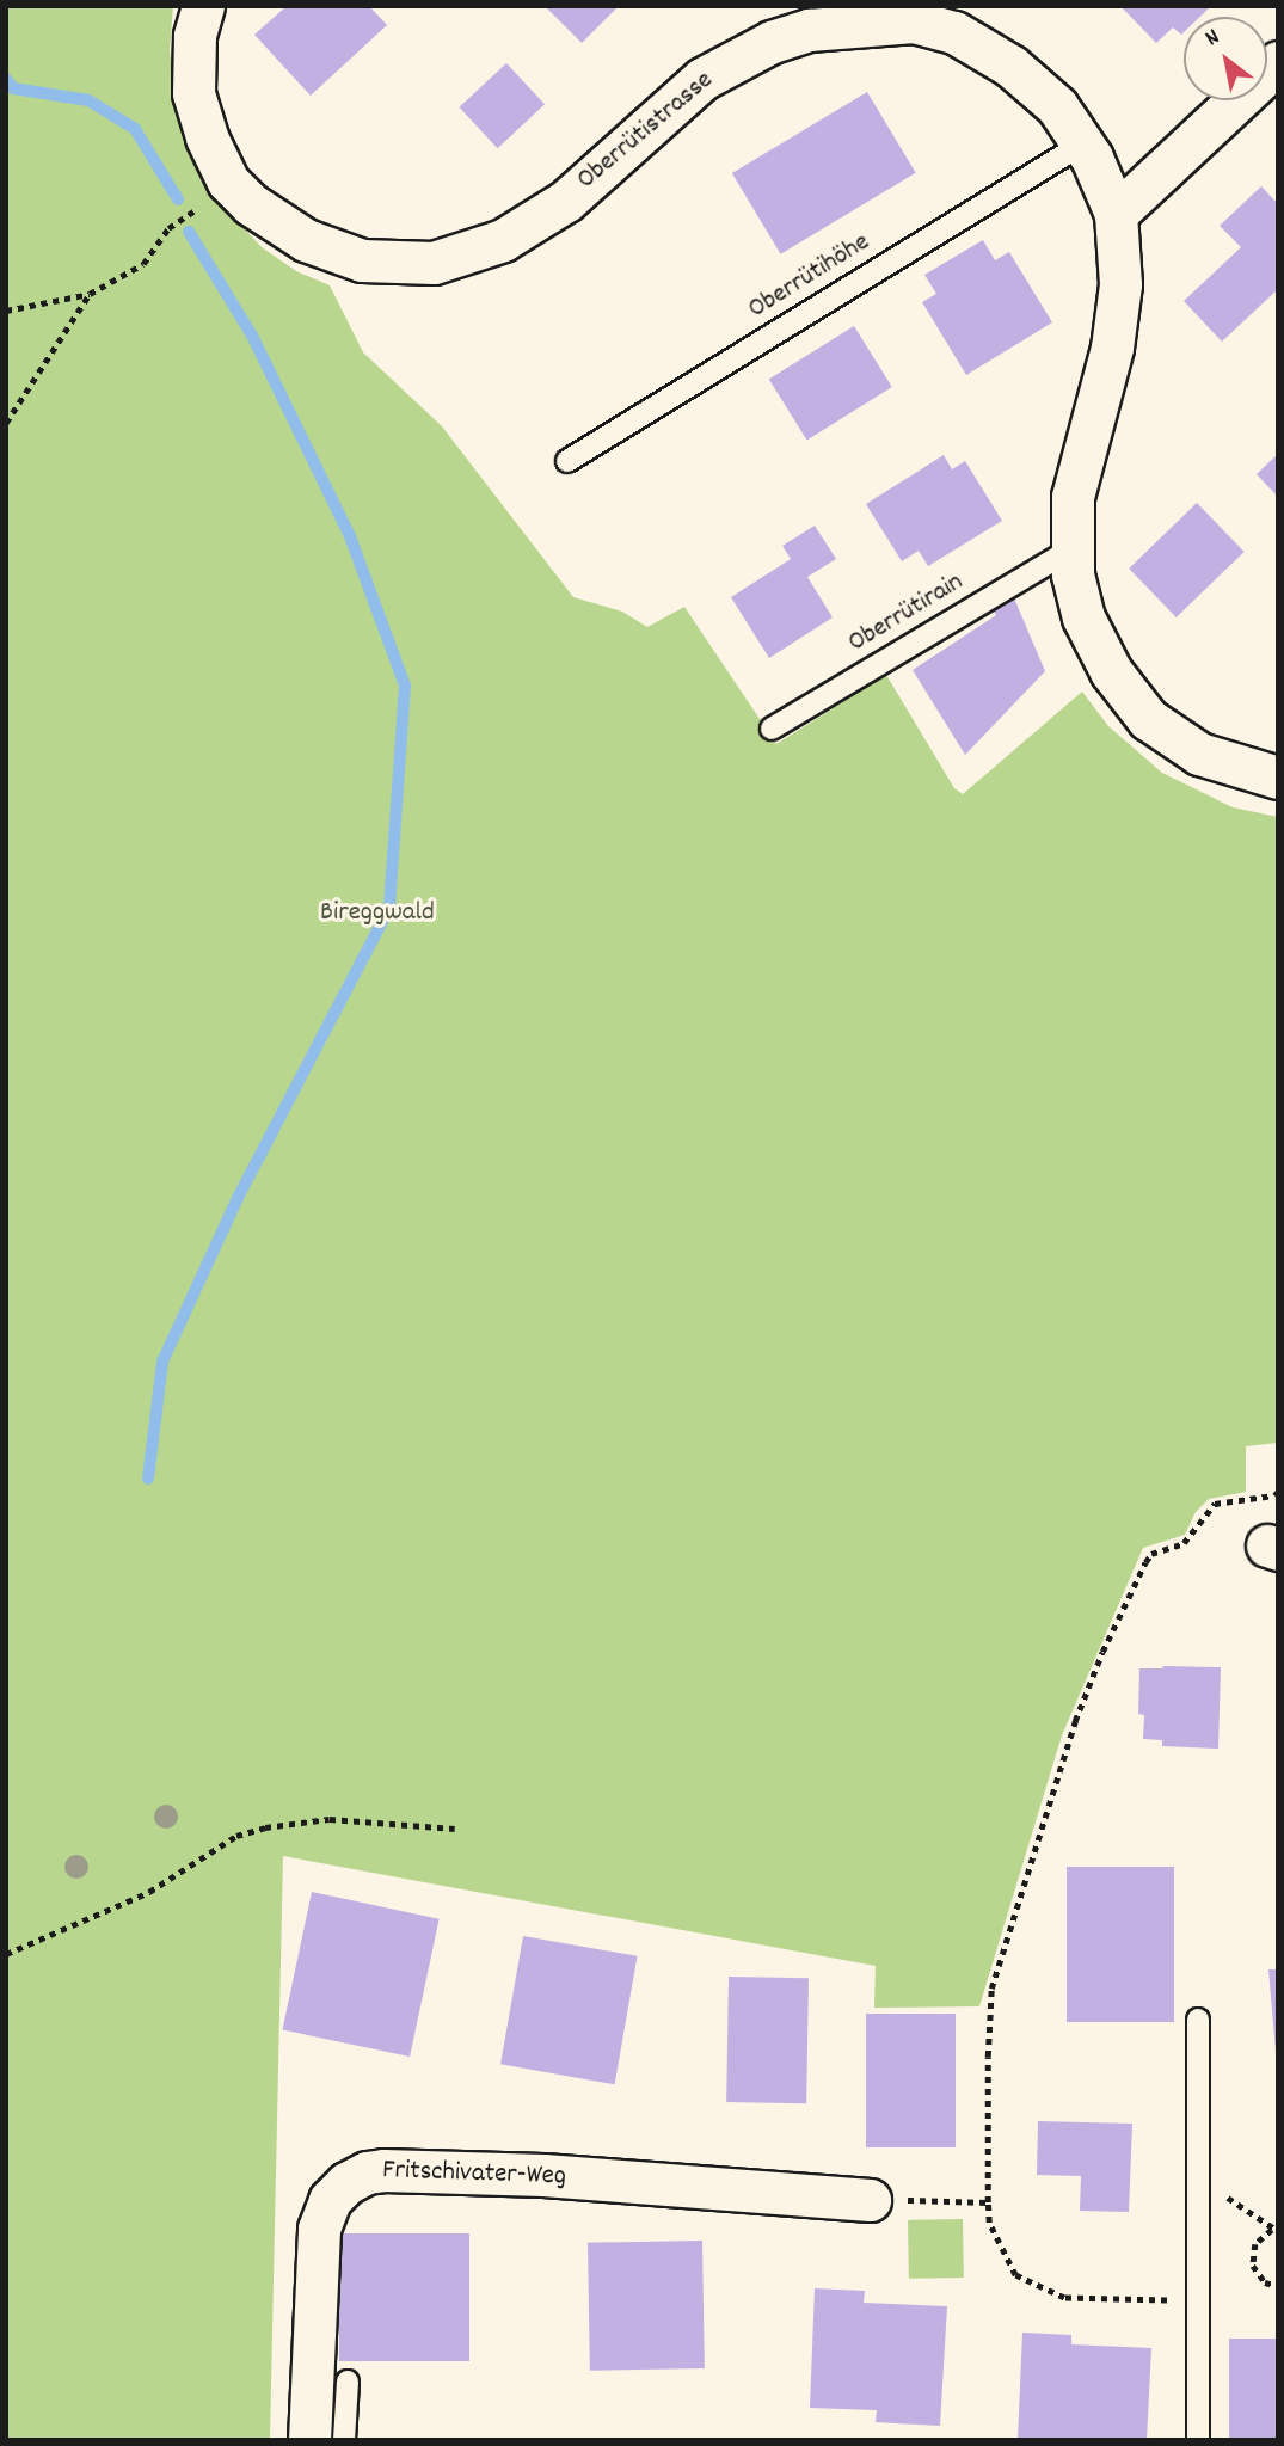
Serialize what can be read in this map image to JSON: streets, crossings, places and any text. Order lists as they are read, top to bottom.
{
  "streets": {
    "street": ["Oberrütistrasse", "Fritschivater-Weg"],
    "lane": ["Oberrütihöhe", "Oberrütirain"]
  },
  "crossings": [
    ["Oberrütistrasse", "Oberrütihöhe"],
    ["Oberrütistrasse", "Oberrütirain"]
  ],
  "parks": ["Bireggwald"],
  "north": "top left"
}
